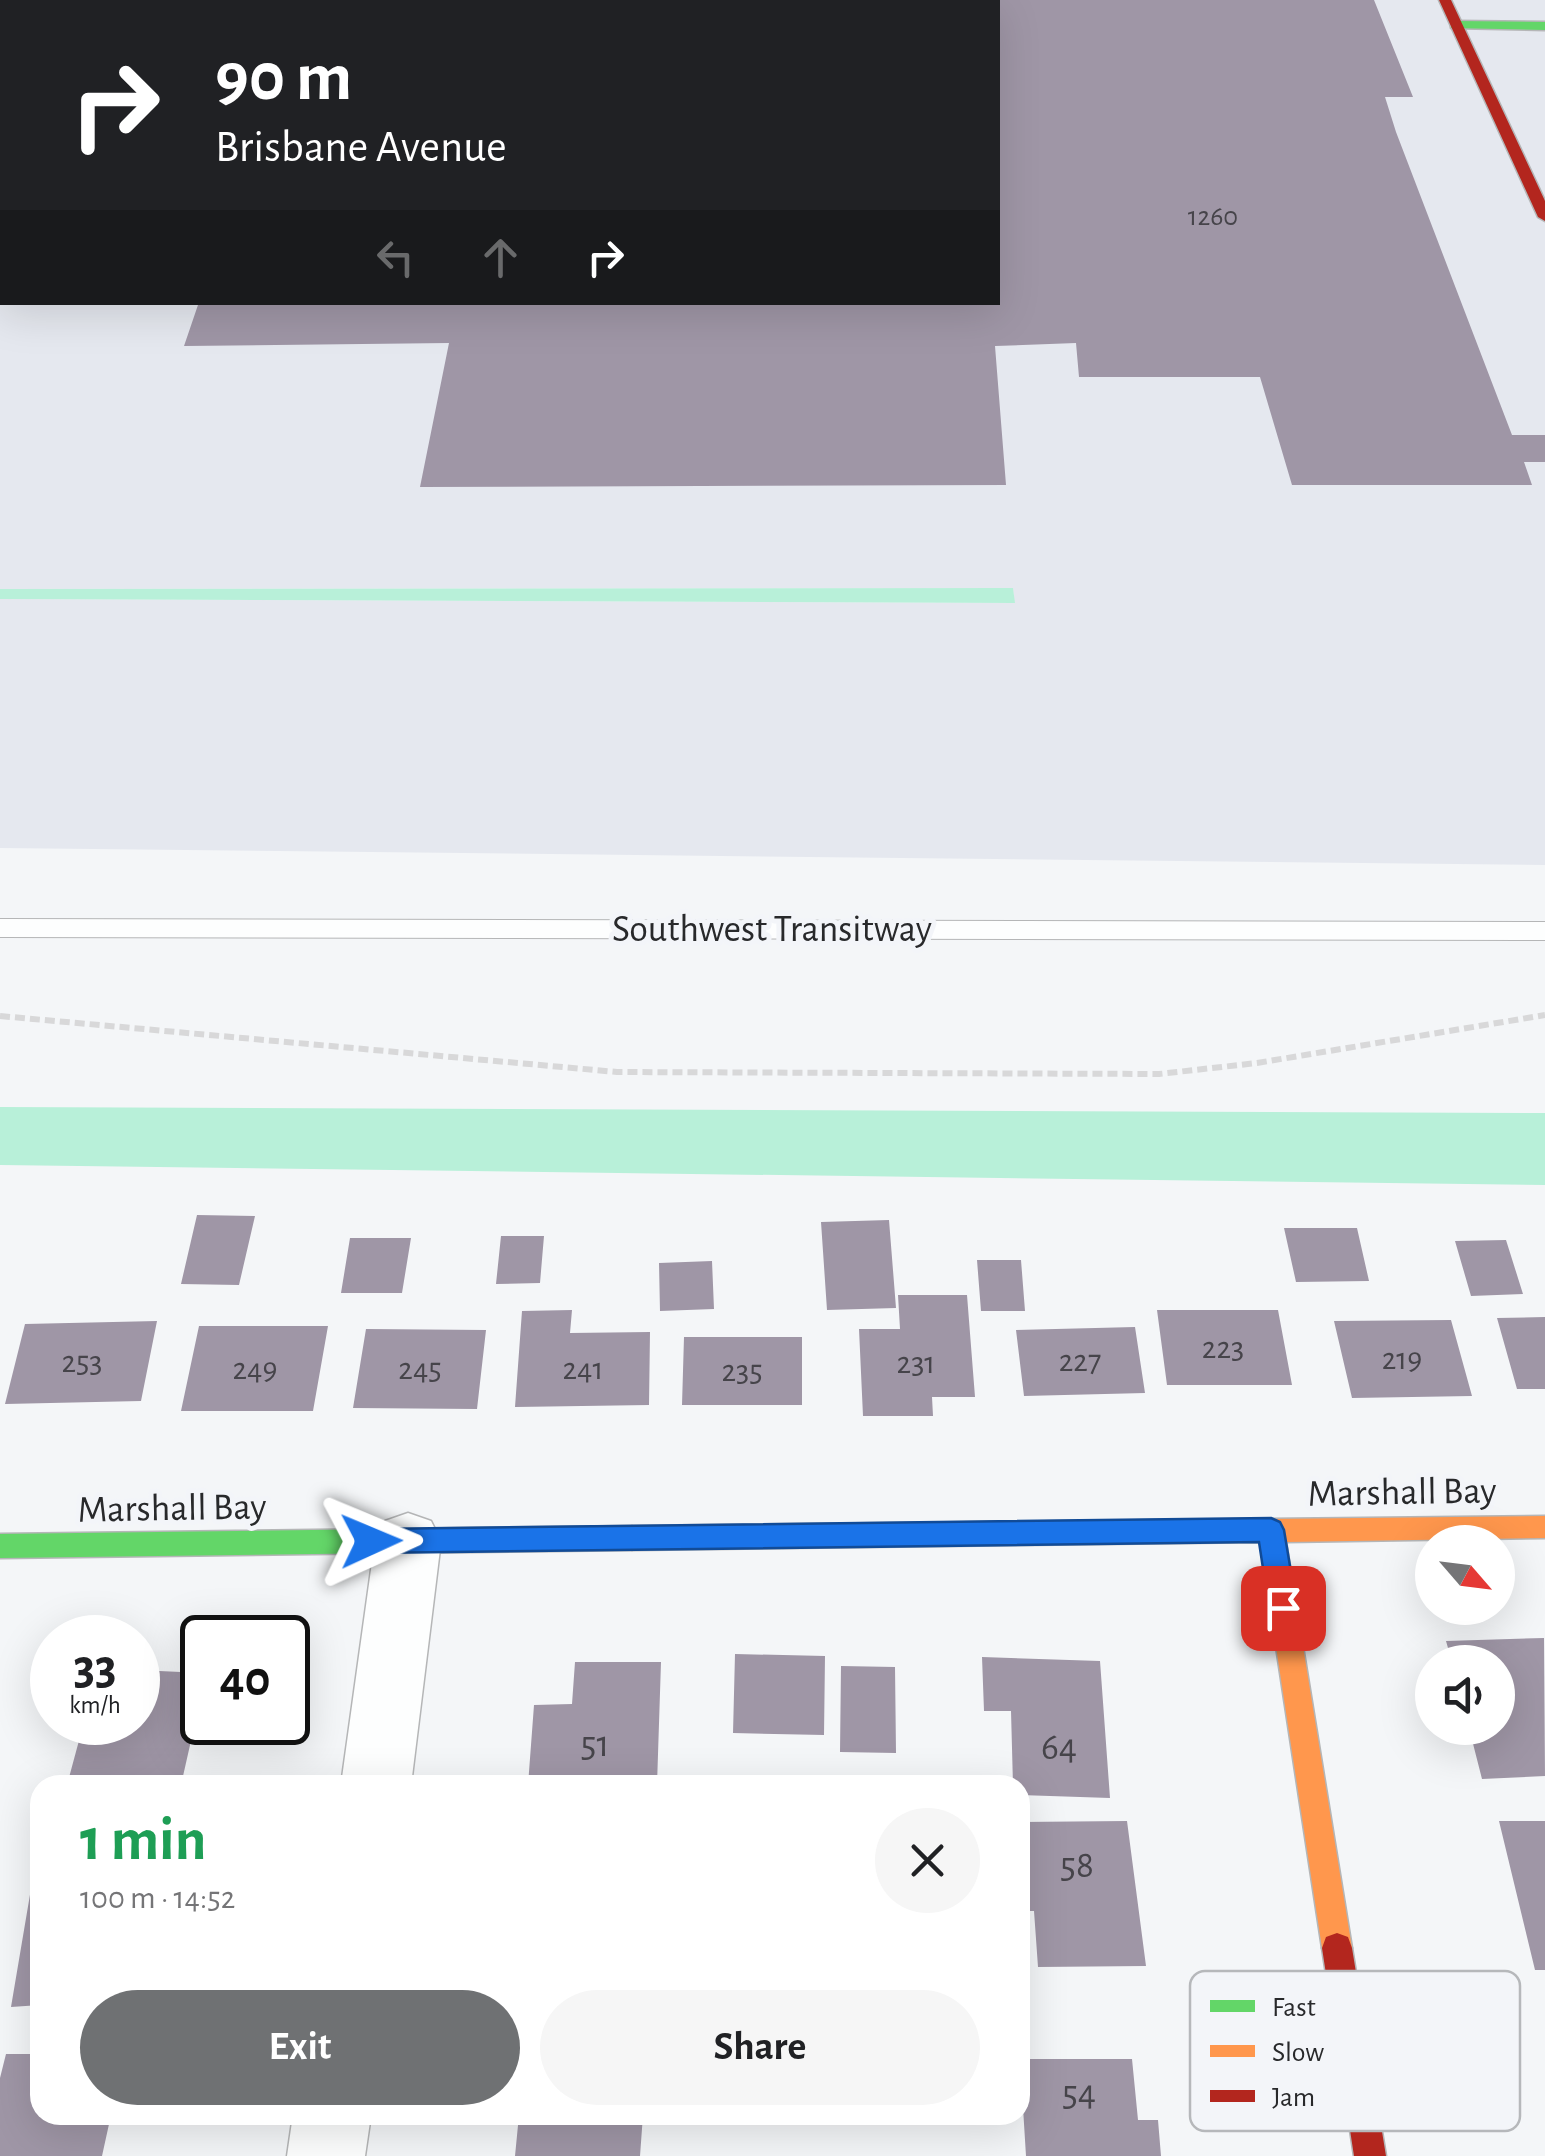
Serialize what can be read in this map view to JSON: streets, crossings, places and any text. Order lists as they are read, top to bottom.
{
  "streets": {
    "street": ["Marshall Bay"],
    "lane": ["Southwest Transitway"]
  },
  "house_numbers": [
    "1260",
    "223",
    "219",
    "227",
    "253",
    "231",
    "249",
    "245",
    "241",
    "235",
    "51",
    "64",
    "58",
    "54"
  ],
  "legend": ["Fast", "Slow", "Jam"],
  "north": "bottom right",
  "page": {
    "turn": ["90 m", "Brisbane Avenue"],
    "speed": "33 km/h",
    "limit": "40",
    "heading": ["1 min", "100 m · 14:52"],
    "buttons": ["Exit", "Share"]
  }
}
